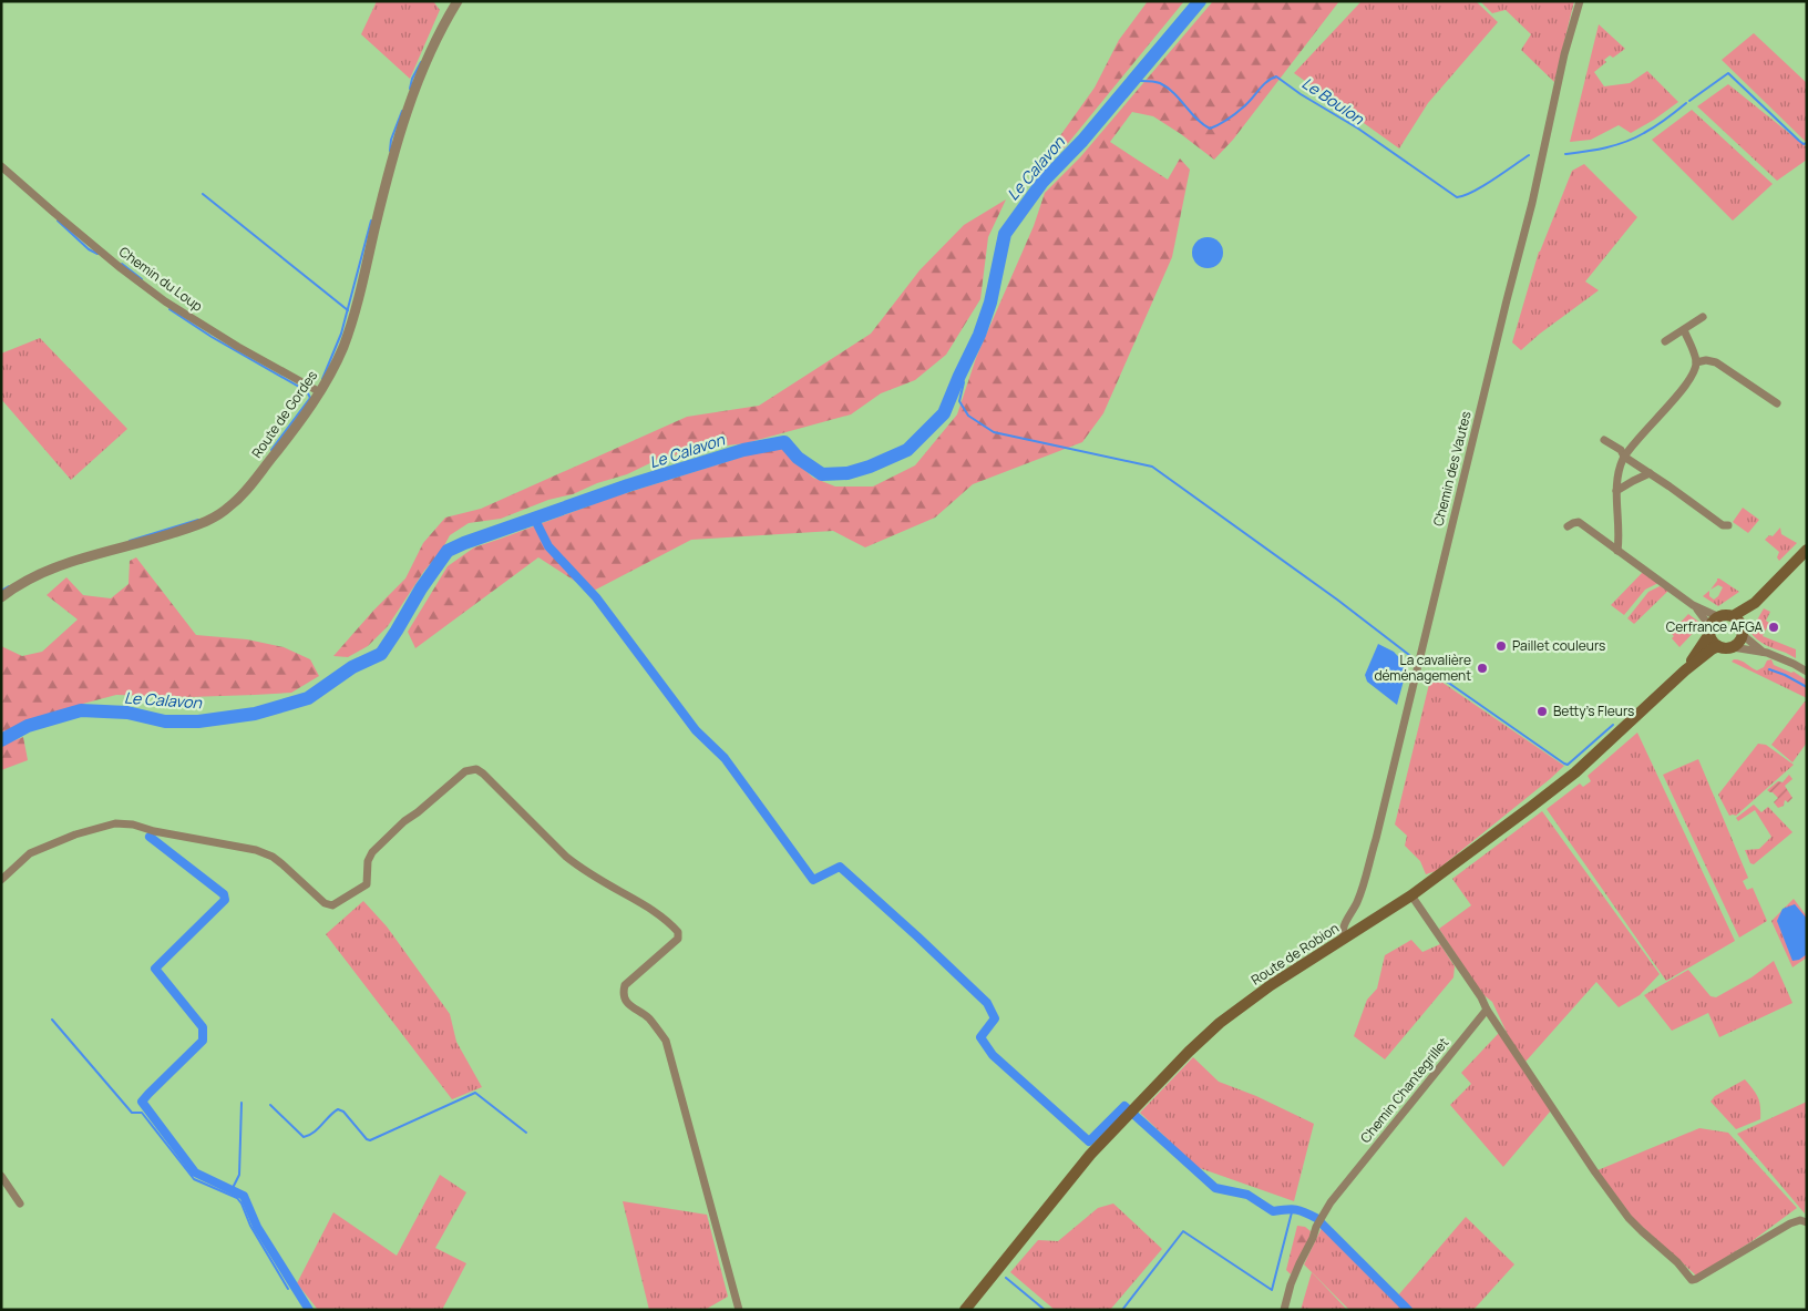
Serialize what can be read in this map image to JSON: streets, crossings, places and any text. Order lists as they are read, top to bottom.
{
  "streets": {
    "main road": ["Route de Robion"],
    "street": [
      "Chemin du Loup",
      "Route de Gordes",
      "Chemin des Vautes",
      "Chemin Chantegrillet"
    ]
  },
  "crossings": [
    ["Chemin du Loup", "Route de Gordes"],
    ["Chemin des Vautes", "Route de Robion"]
  ],
  "water": ["Le Boulon", "Le Calavon"],
  "places": [
    "Cerfrance AFGA",
    "Paillet couleurs",
    "La cavalière déménagement",
    "Betty's Fleurs"
  ]
}
